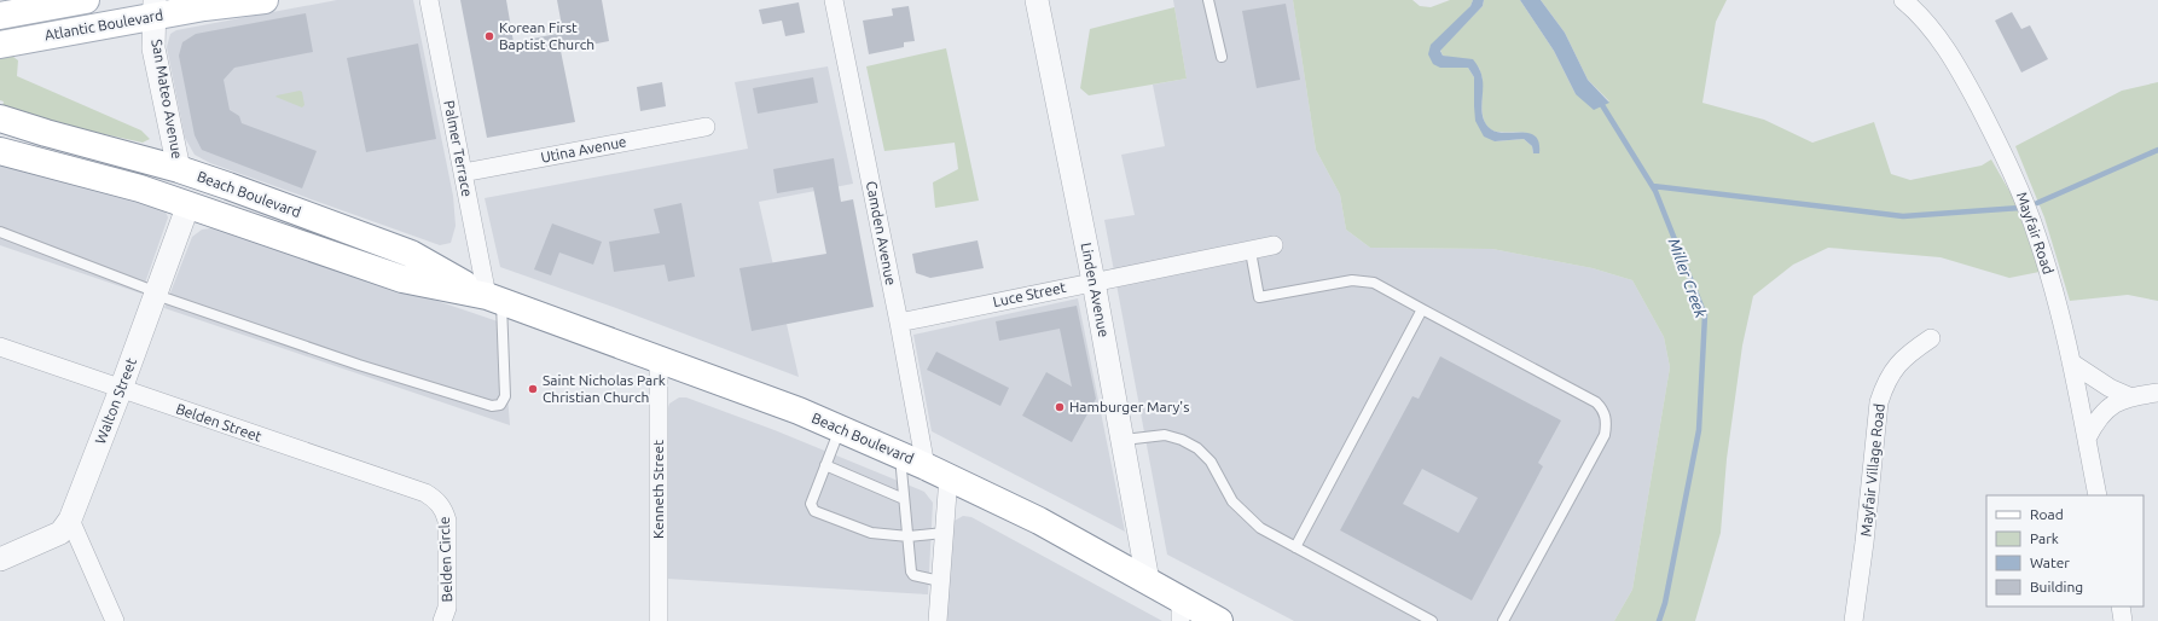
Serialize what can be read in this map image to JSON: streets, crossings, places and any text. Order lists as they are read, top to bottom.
{
  "streets": {
    "main road": ["Atlantic Boulevard", "Beach Boulevard"],
    "street": [
      "San Mateo Avenue",
      "Palmer Terrace",
      "Utina Avenue",
      "Camden Avenue",
      "Mayfair Road",
      "Linden Avenue",
      "Luce Street",
      "Walton Street",
      "Belden Street",
      "Mayfair Village Road",
      "Kenneth Street",
      "Belden Circle"
    ]
  },
  "crossings": [
    ["Atlantic Boulevard", "San Mateo Avenue"],
    ["San Mateo Avenue", "Beach Boulevard"],
    ["Palmer Terrace", "Utina Avenue"],
    ["Palmer Terrace", "Beach Boulevard"],
    ["Beach Boulevard", "Camden Avenue"],
    ["Beach Boulevard", "Linden Avenue"],
    ["Beach Boulevard", "Walton Street"],
    ["Beach Boulevard", "Kenneth Street"],
    ["Camden Avenue", "Luce Street"],
    ["Linden Avenue", "Luce Street"],
    ["Walton Street", "Belden Street"],
    ["Belden Street", "Belden Circle"]
  ],
  "water": ["Miller Creek"],
  "places": ["Korean First Baptist Church", "Saint Nicholas Park Christian Church", "Hamburger Mary's"],
  "legend": [
    "Road",
    "Park",
    "Water",
    "Building"
  ]
}
